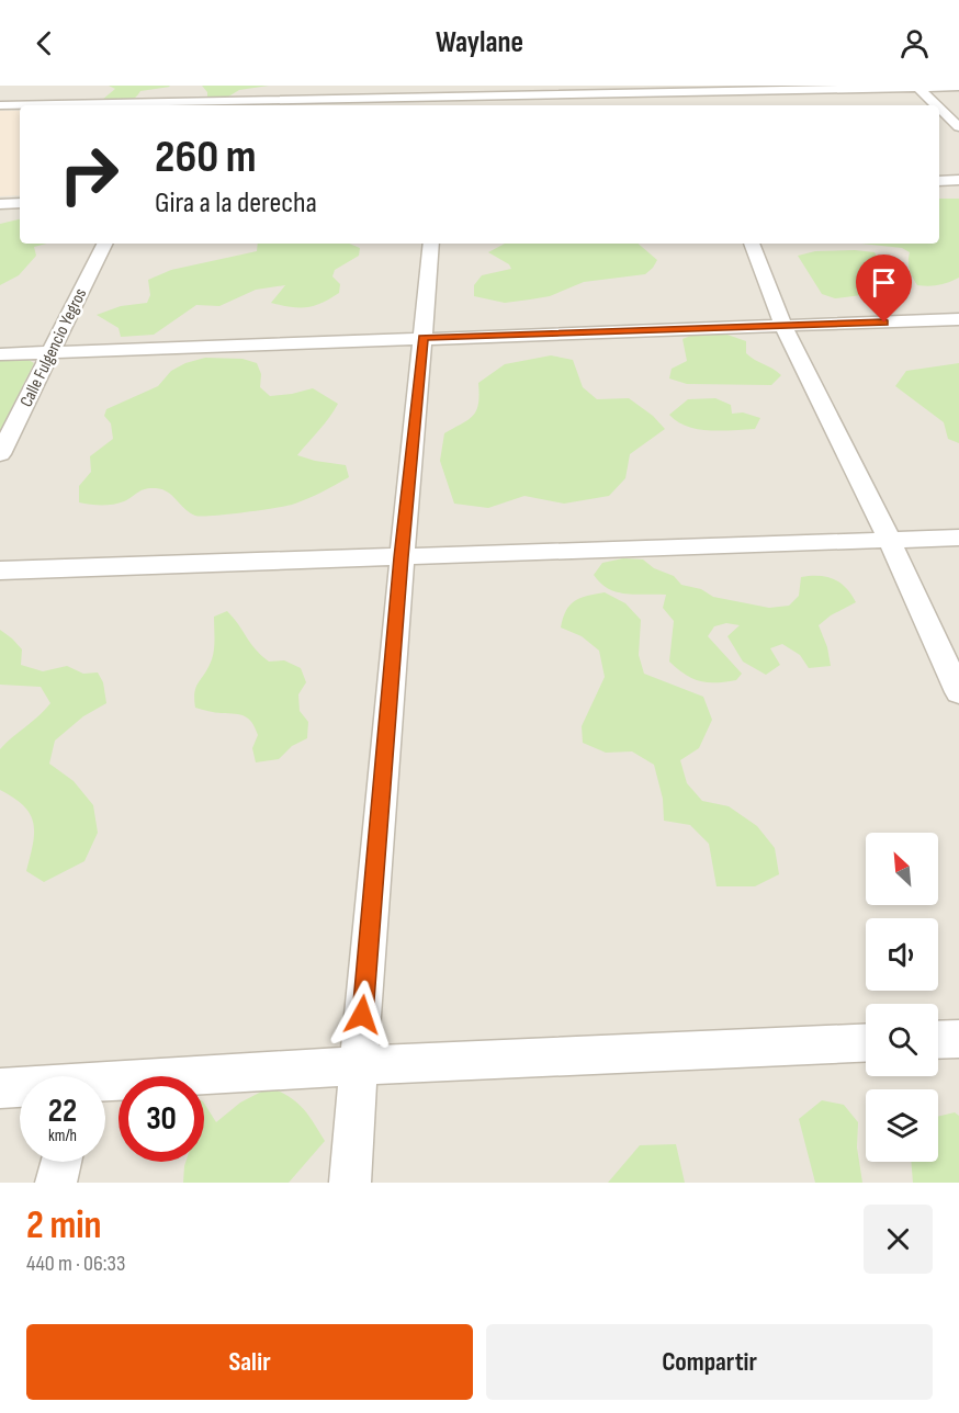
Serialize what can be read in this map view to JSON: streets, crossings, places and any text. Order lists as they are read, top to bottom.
{
  "streets": {
    "street": ["Calle Fulgencio Yegros"]
  },
  "north": "top left",
  "page": {
    "header": "Waylane",
    "turn": ["260 m", "Gira a la derecha"],
    "speed": "22 km/h",
    "limit": "30",
    "heading": ["2 min", "440 m · 06:33"],
    "buttons": ["Salir", "Compartir"]
  }
}
